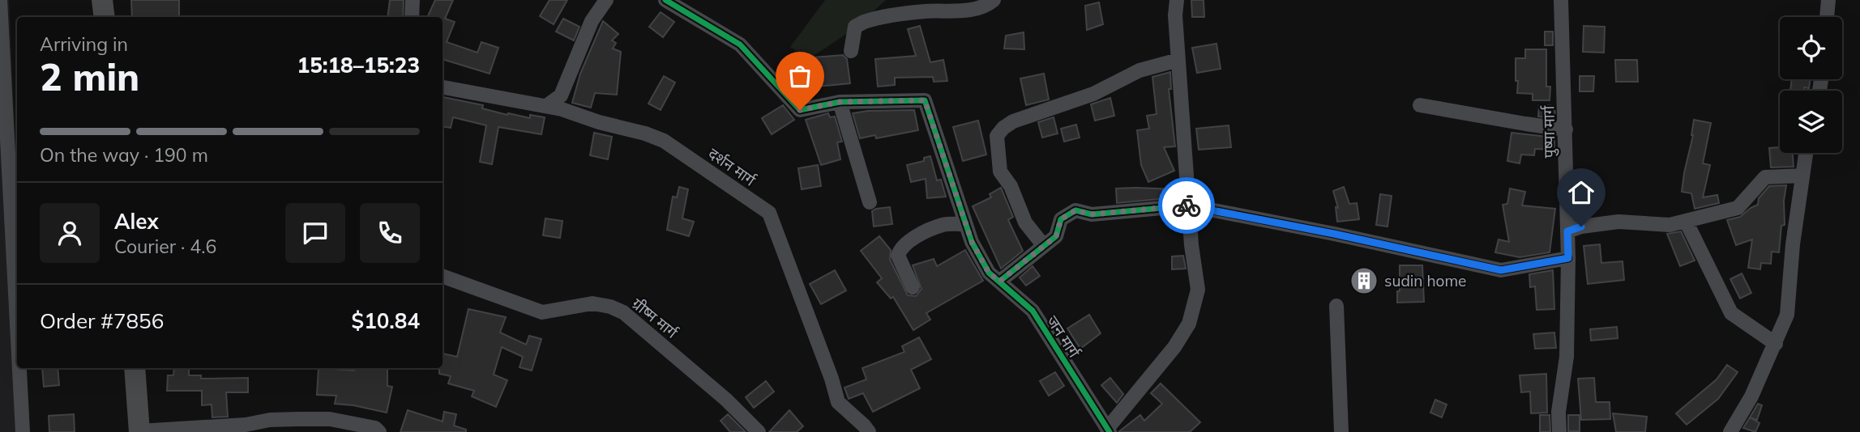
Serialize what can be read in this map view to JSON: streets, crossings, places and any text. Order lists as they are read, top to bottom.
{
  "streets": {
    "street": [
      "पुष्पा मार्ग",
      "दर्शन मार्ग",
      "ग्रीष्म मार्ग",
      "जन मार्ग"
    ]
  },
  "places": {
    "building": ["sudin home"]
  },
  "page": {
    "heading": ["2 min", "Arriving in", "15:18–15:23"],
    "panel": [
      "Alex",
      "Courier · 4.6",
      "Order #7856",
      "$10.84"
    ],
    "bar": "On the way · 190 m"
  }
}
